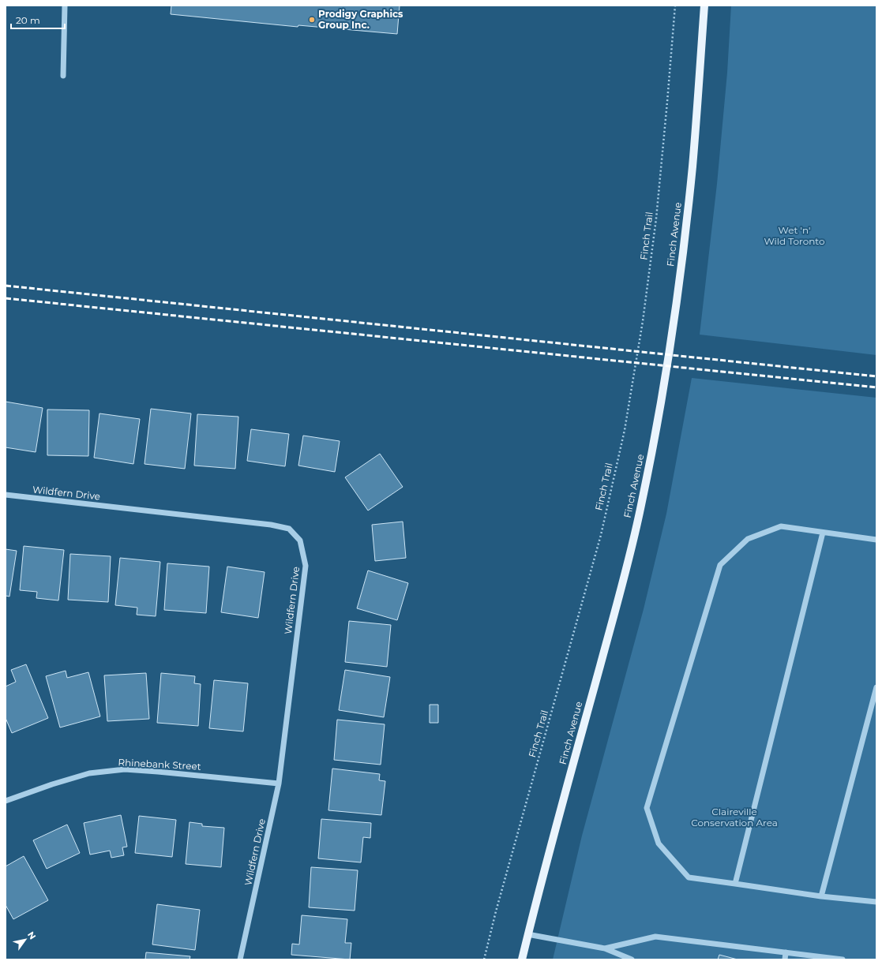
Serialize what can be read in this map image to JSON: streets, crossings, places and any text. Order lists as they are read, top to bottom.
{
  "streets": {
    "main road": ["Finch Avenue"],
    "street": ["Wildfern Drive", "Rhinebank Street"],
    "path": ["Finch Trail"]
  },
  "crossings": [
    ["Wildfern Drive", "Rhinebank Street"]
  ],
  "parks": ["Wet 'n' Wild Toronto", "Claireville Conservation Area"],
  "places": ["Prodigy Graphics Group Inc."],
  "scale_bar": "20 m",
  "north": "top right"
}
